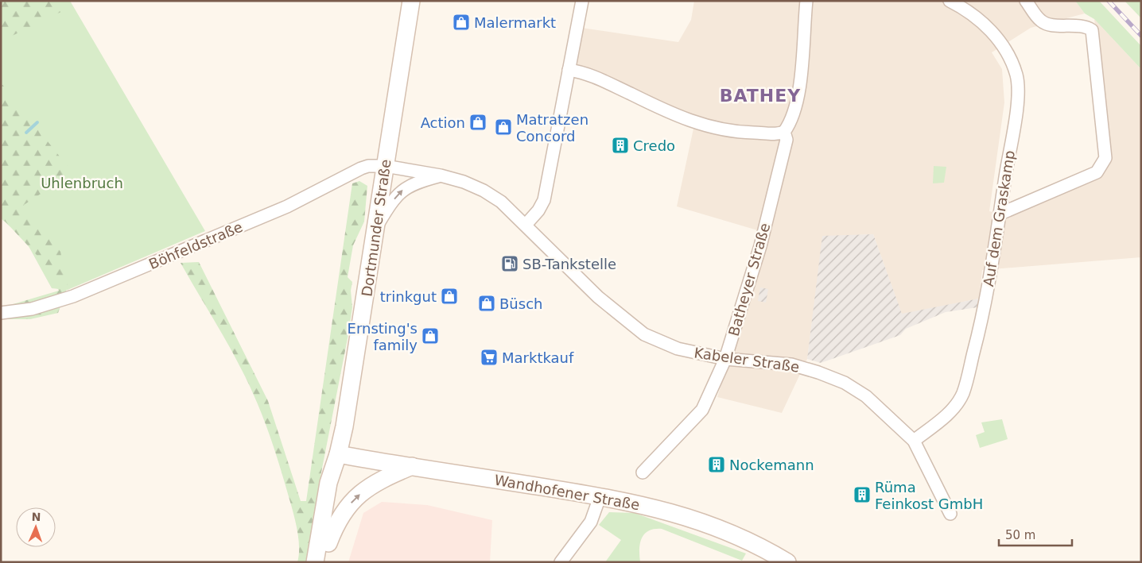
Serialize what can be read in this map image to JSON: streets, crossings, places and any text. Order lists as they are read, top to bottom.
{
  "streets": {
    "main road": ["Dortmunder Straße", "Wandhofener Straße"],
    "street": [
      "Auf dem Graskamp",
      "Böhfeldstraße",
      "Batheyer Straße",
      "Kabeler Straße"
    ]
  },
  "crossings": [
    ["Auf dem Graskamp", "Kabeler Straße"],
    ["Dortmunder Straße", "Böhfeldstraße"],
    ["Dortmunder Straße", "Kabeler Straße"],
    ["Dortmunder Straße", "Wandhofener Straße"],
    ["Böhfeldstraße", "Kabeler Straße"],
    ["Batheyer Straße", "Kabeler Straße"]
  ],
  "districts": ["BATHEY"],
  "parks": ["Uhlenbruch"],
  "places": {
    "shop": [
      "Malermarkt",
      "Action",
      "Matratzen Concord",
      "trinkgut",
      "Büsch",
      "Ernsting's family"
    ],
    "building": ["Credo", "Nockemann", "Rüma Feinkost GmbH"],
    "fuel station": ["SB-Tankstelle"],
    "supermarket": ["Marktkauf"]
  },
  "scale_bar": "50 m",
  "north": "top"
}
